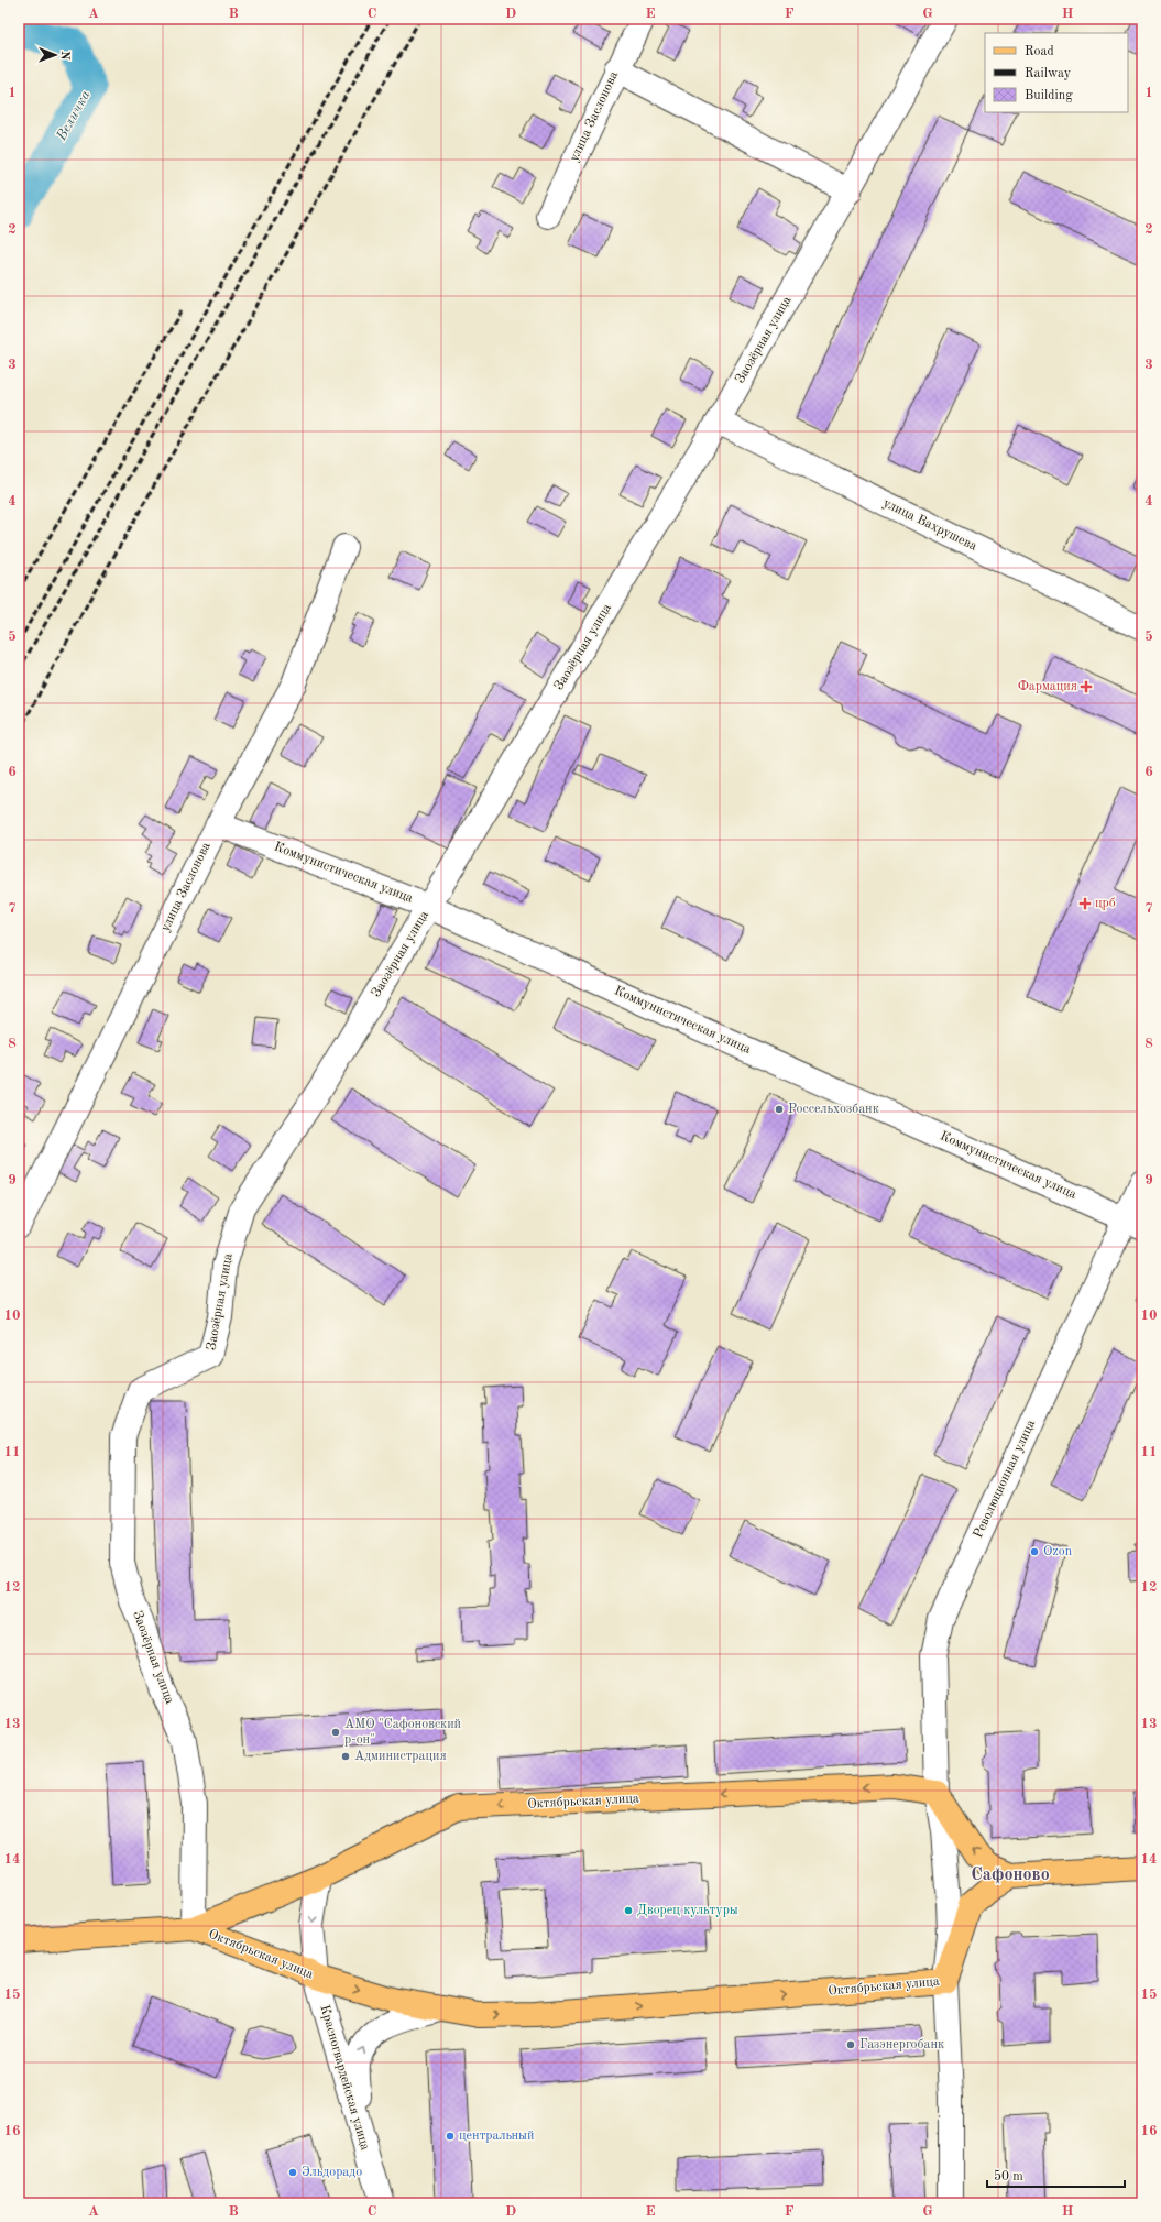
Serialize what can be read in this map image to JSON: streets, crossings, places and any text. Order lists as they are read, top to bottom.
{
  "streets": {
    "main road": ["Октябрьская улица"],
    "street": [
      "улица Заслонова",
      "Заозёрная улица",
      "улица Вахрушева",
      "Коммунистическая улица",
      "Революционная улица",
      "Красногвардейская улица"
    ]
  },
  "crossings": [
    ["улица Заслонова", "Коммунистическая улица"],
    ["Заозёрная улица", "улица Вахрушева"],
    ["Заозёрная улица", "Коммунистическая улица"],
    ["Заозёрная улица", "Октябрьская улица"],
    ["Коммунистическая улица", "Революционная улица"],
    ["Революционная улица", "Октябрьская улица"],
    ["Октябрьская улица", "Красногвардейская улица"]
  ],
  "districts": ["Сафоново"],
  "water": ["Величка"],
  "places": {
    "health": ["Фармация", "црб"],
    "other": [
      "Россельхозбанк",
      "Ozon",
      "АМО \"Сафоновский р-он\"",
      "Администрация",
      "Дворец культуры",
      "Газэнергобанк",
      "центральный",
      "Эльдорадо"
    ]
  },
  "legend": ["Road", "Railway", "Building"],
  "scale_bar": "50 m",
  "north": "right",
  "grid": {
    "columns": [
      "A",
      "B",
      "C",
      "D",
      "E",
      "F",
      "G",
      "H"
    ],
    "rows": [
      "1",
      "2",
      "3",
      "4",
      "5",
      "6",
      "7",
      "8",
      "9",
      "10",
      "11",
      "12",
      "13",
      "14",
      "15",
      "16"
    ]
  }
}
